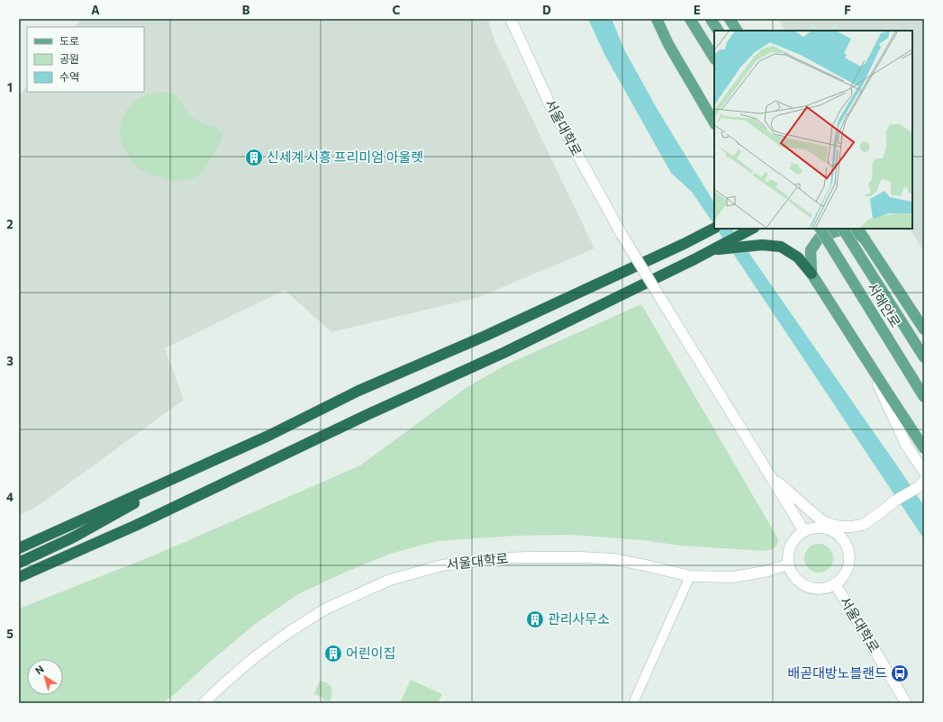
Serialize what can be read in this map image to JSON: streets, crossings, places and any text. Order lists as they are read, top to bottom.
{
  "streets": {
    "main road": ["서울대학로", "서해안로"]
  },
  "places": {
    "building": ["신세계 시흥 프리미엄 아울렛", "관리사무소", "어린이집"],
    "bus stop": ["배곧대방노블랜드"]
  },
  "legend": ["도로", "공원", "수역"],
  "north": "top left",
  "grid": {
    "columns": [
      "A",
      "B",
      "C",
      "D",
      "E",
      "F"
    ],
    "rows": [
      "1",
      "2",
      "3",
      "4",
      "5"
    ]
  }
}
